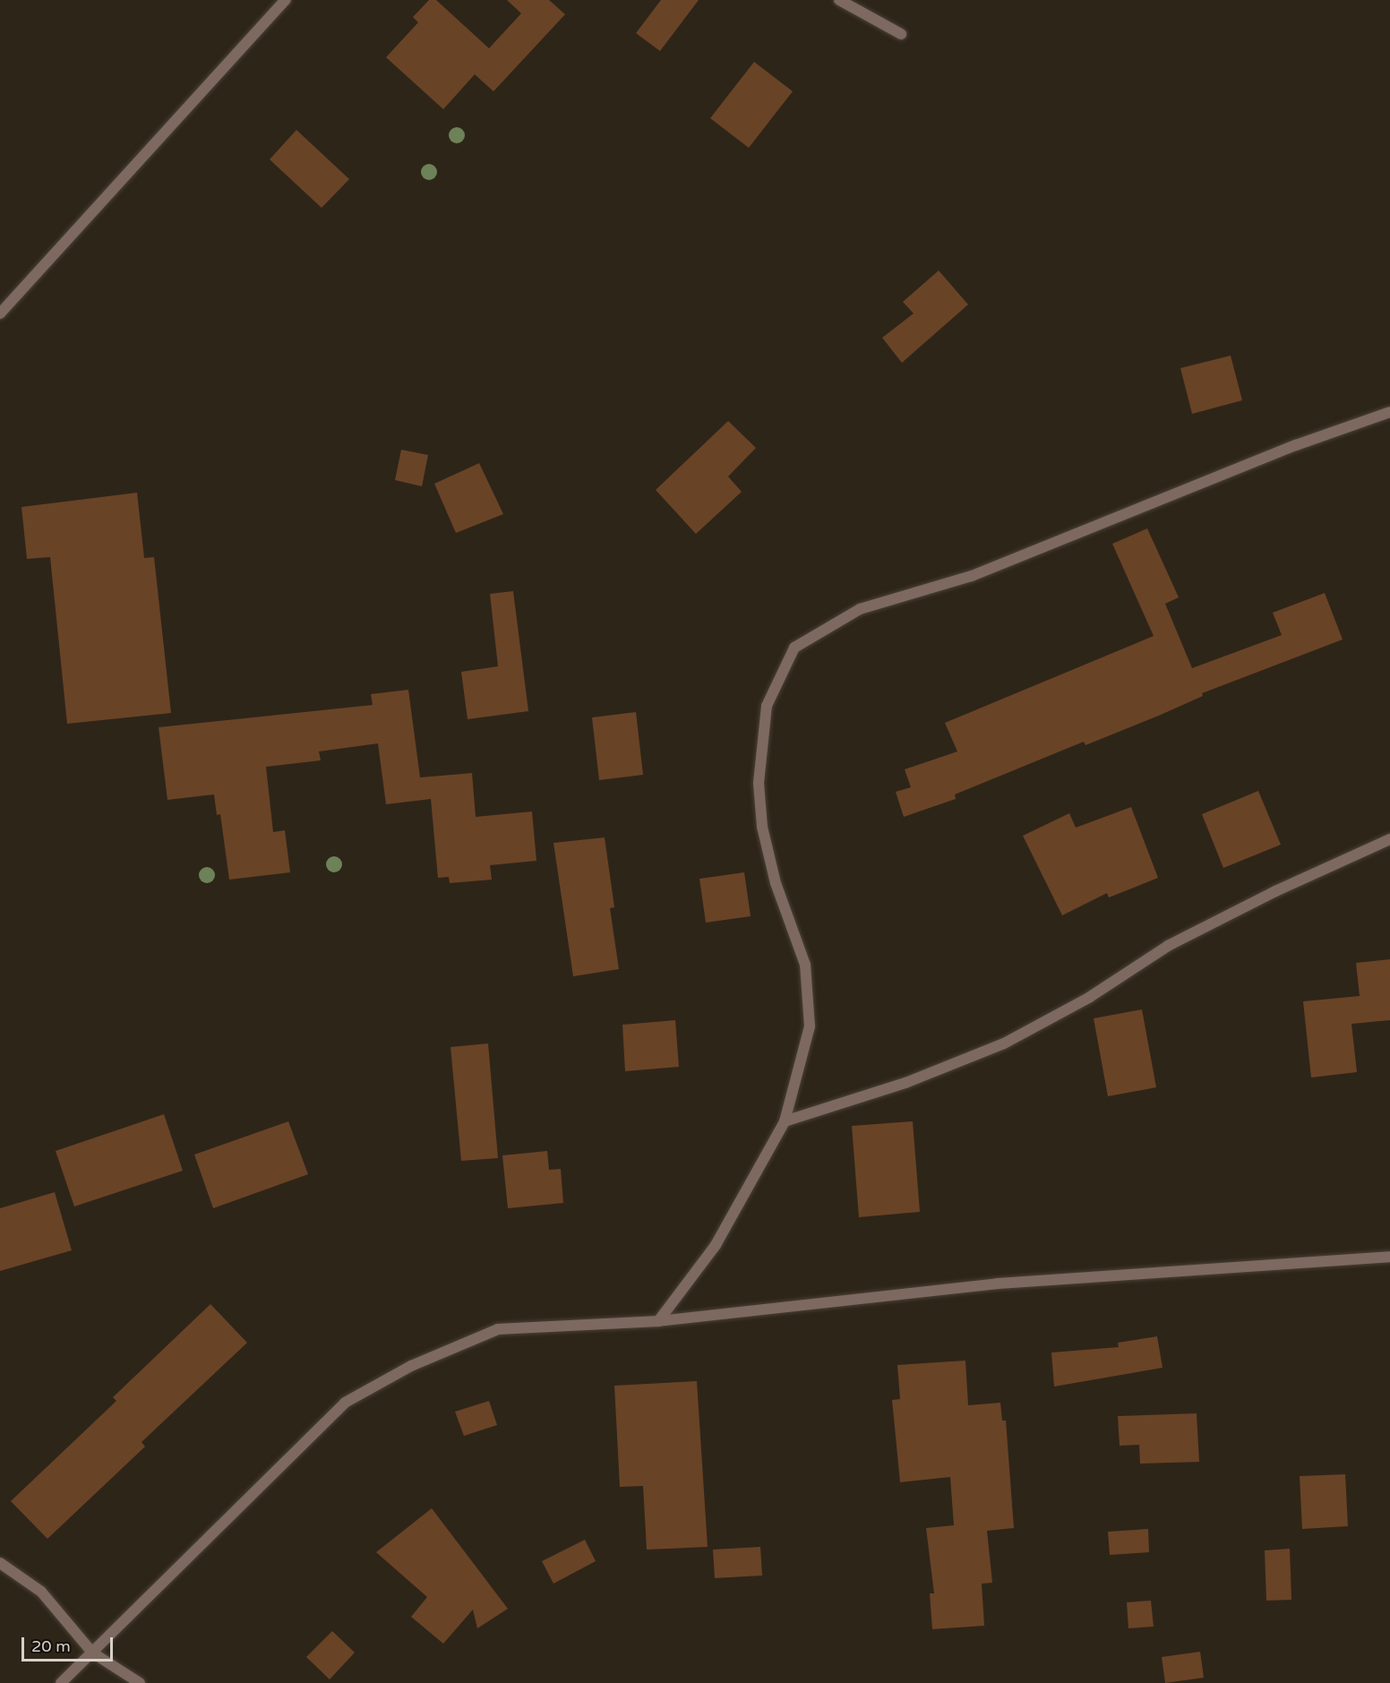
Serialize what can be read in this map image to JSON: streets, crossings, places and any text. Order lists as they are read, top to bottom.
{
  "scale_bar": "20 m"
}
